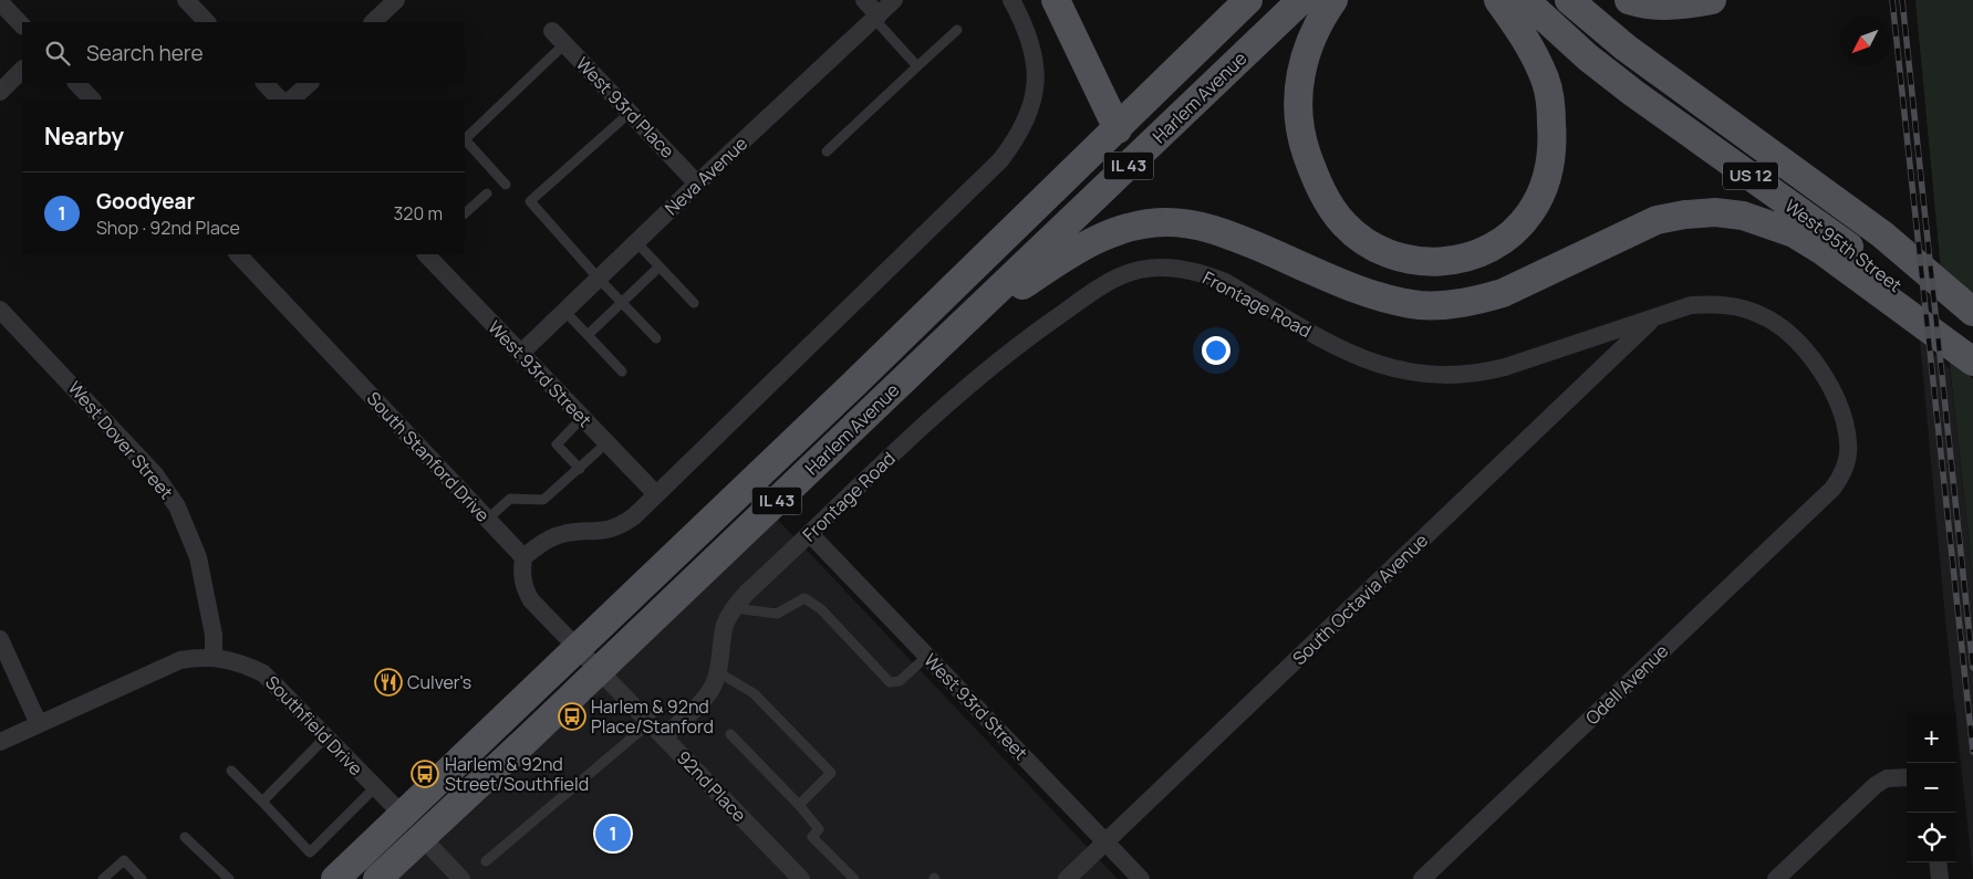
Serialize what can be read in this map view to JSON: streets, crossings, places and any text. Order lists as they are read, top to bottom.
{
  "streets": {
    "main road": [
      "Harlem Avenue",
      "IL 43",
      "US 12",
      "West 95th Street"
    ],
    "street": [
      "West 93rd Place",
      "Neva Avenue",
      "Frontage Road",
      "West 93rd Street",
      "West Dover Street",
      "South Stanford Drive",
      "South Octavia Avenue",
      "Odell Avenue",
      "Southfield Drive",
      "92nd Place"
    ]
  },
  "crossings": [
    ["Harlem Avenue", "Southfield Drive"],
    ["Harlem Avenue", "92nd Place"],
    ["West 93rd Place", "Neva Avenue"],
    ["Neva Avenue", "West 93rd Street"],
    ["Frontage Road", "West 93rd Street"],
    ["Frontage Road", "South Octavia Avenue"],
    ["Frontage Road", "Odell Avenue"],
    ["Frontage Road", "92nd Place"],
    ["West 93rd Street", "South Octavia Avenue"],
    ["West Dover Street", "Southfield Drive"]
  ],
  "places": {
    "restaurant": ["Culver's"],
    "bus stop": ["Harlem & 92nd Place/Stanford", "Harlem & 92nd Street/Southfield"]
  },
  "north": "bottom left",
  "page": {
    "search": "Search here",
    "heading": "Nearby",
    "list": [
      {
        "mark": "1",
        "name": "Goodyear",
        "note": "Shop · 92nd Place",
        "value": "320 m"
      }
    ],
    "map_buttons": ["+", "−"],
    "pins": "1"
  }
}
